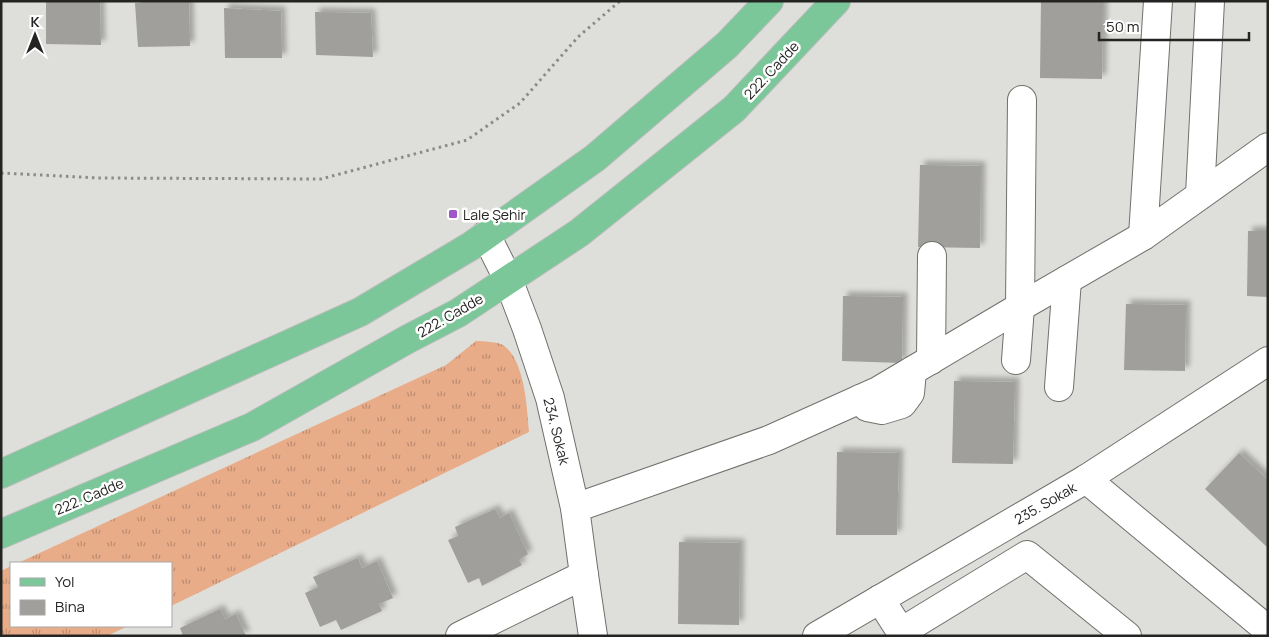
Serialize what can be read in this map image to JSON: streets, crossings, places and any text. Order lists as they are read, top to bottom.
{
  "streets": {
    "main road": ["222. Cadde"],
    "street": ["234. Sokak", "235. Sokak"]
  },
  "crossings": [
    ["222. Cadde", "234. Sokak"]
  ],
  "places": {
    "transit": ["Lale Şehir"]
  },
  "legend": ["Yol", "Bina"],
  "scale_bar": "50 m",
  "north": "top"
}
